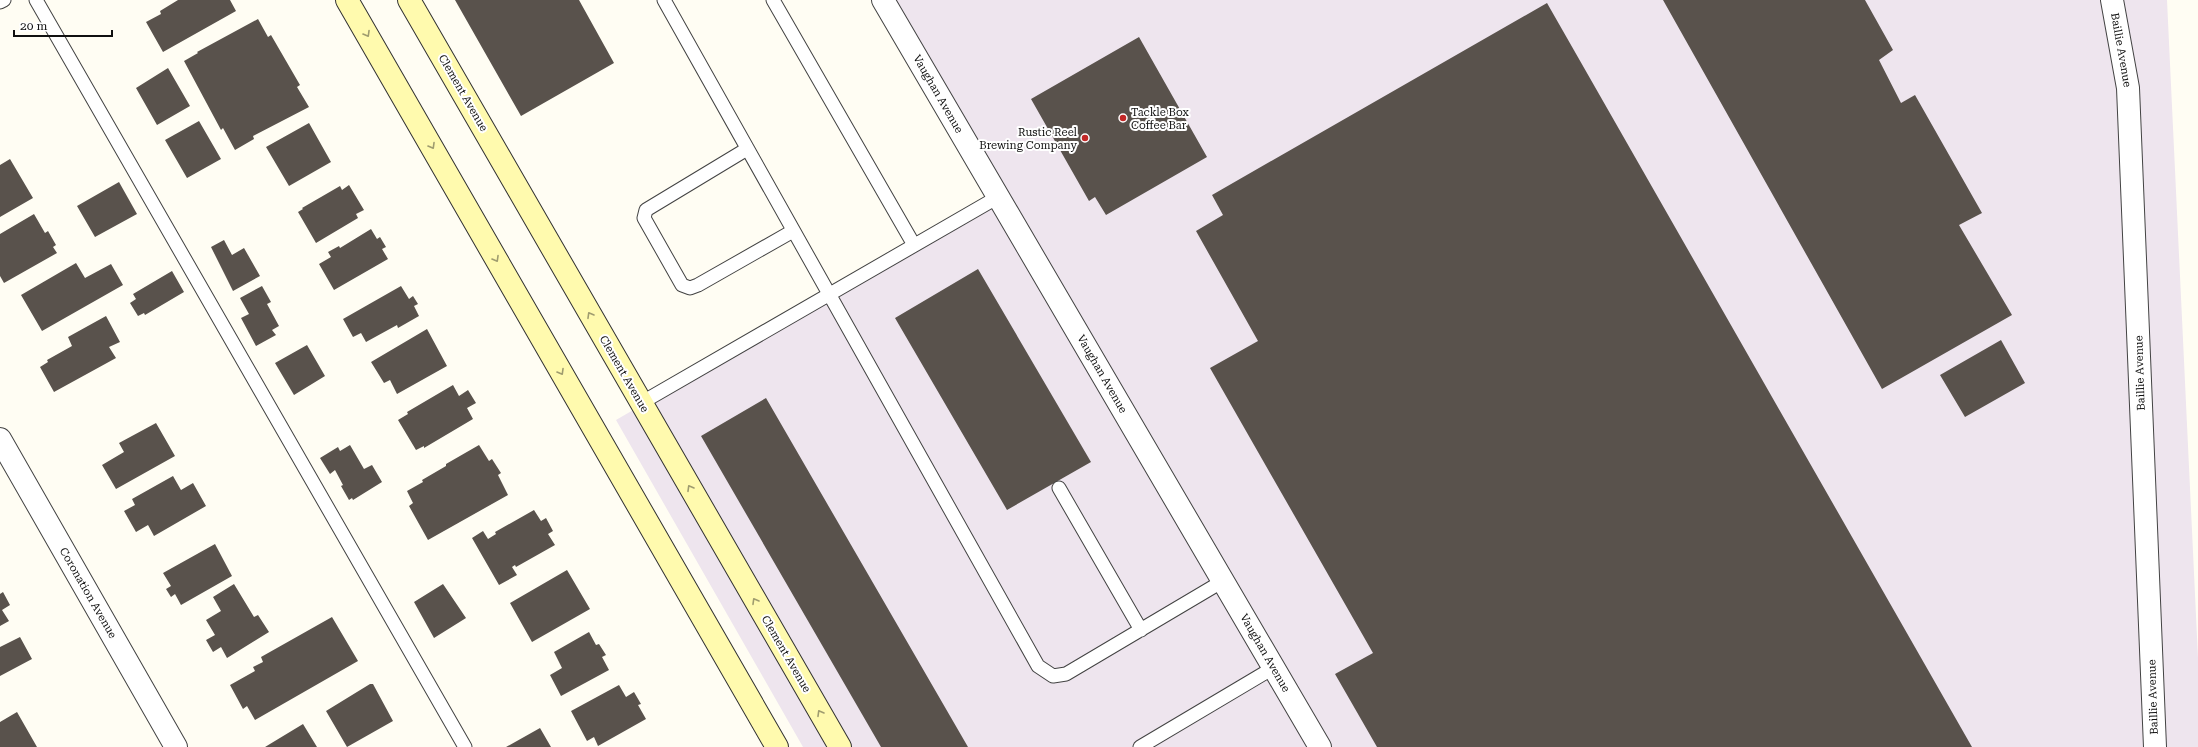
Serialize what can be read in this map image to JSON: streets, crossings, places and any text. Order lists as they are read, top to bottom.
{
  "streets": {
    "main road": ["Clement Avenue"],
    "street": ["Baillie Avenue", "Vaughan Avenue", "Coronation Avenue"]
  },
  "places": ["Tackle Box Coffee Bar", "Rustic Reel Brewing Company"],
  "scale_bar": "20 m"
}
